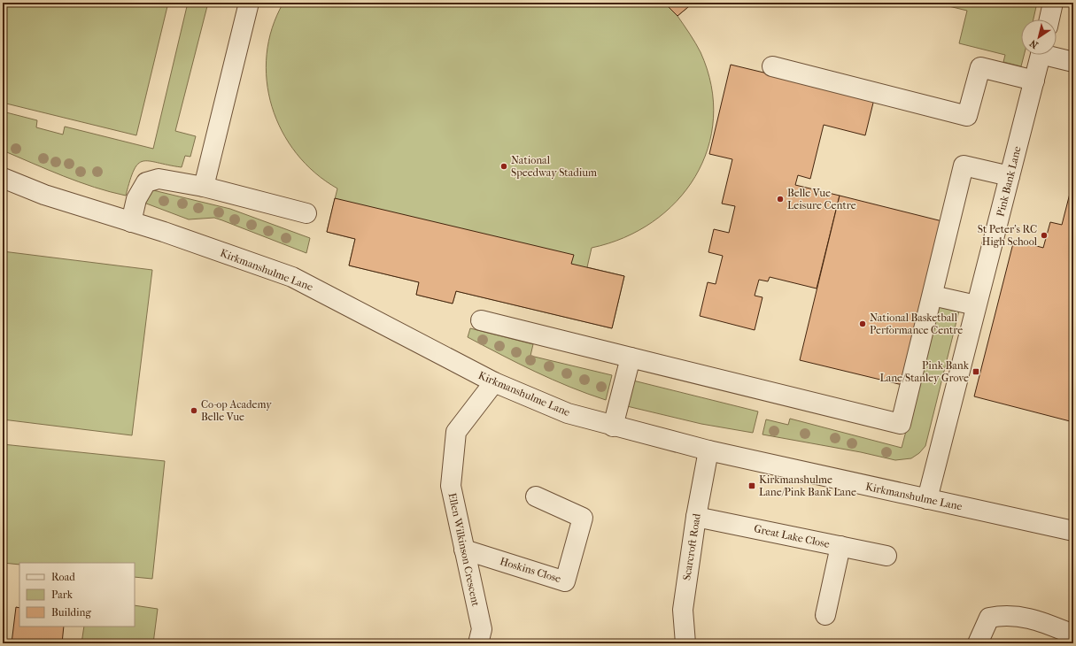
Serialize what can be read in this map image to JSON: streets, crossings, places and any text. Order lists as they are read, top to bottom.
{
  "streets": {
    "street": [
      "Pink Bank Lane",
      "Kirkmanshulme Lane",
      "Great Lake Close",
      "Scarcroft Road",
      "Ellen Wilkinson Crescent",
      "Hoskins Close"
    ]
  },
  "crossings": [
    ["Pink Bank Lane", "Kirkmanshulme Lane"],
    ["Kirkmanshulme Lane", "Scarcroft Road"],
    ["Kirkmanshulme Lane", "Ellen Wilkinson Crescent"],
    ["Great Lake Close", "Scarcroft Road"],
    ["Ellen Wilkinson Crescent", "Hoskins Close"]
  ],
  "places": {
    "other": [
      "National Speedway Stadium",
      "Belle Vue Leisure Centre",
      "St Peter's RC High School",
      "National Basketball Performance Centre",
      "Co-op Academy Belle Vue"
    ],
    "transit": ["Pink Bank Lane/Stanley Grove", "Kirkmanshulme Lane/Pink Bank Lane"]
  },
  "legend": ["Road", "Park", "Building"],
  "north": "bottom left"
}
